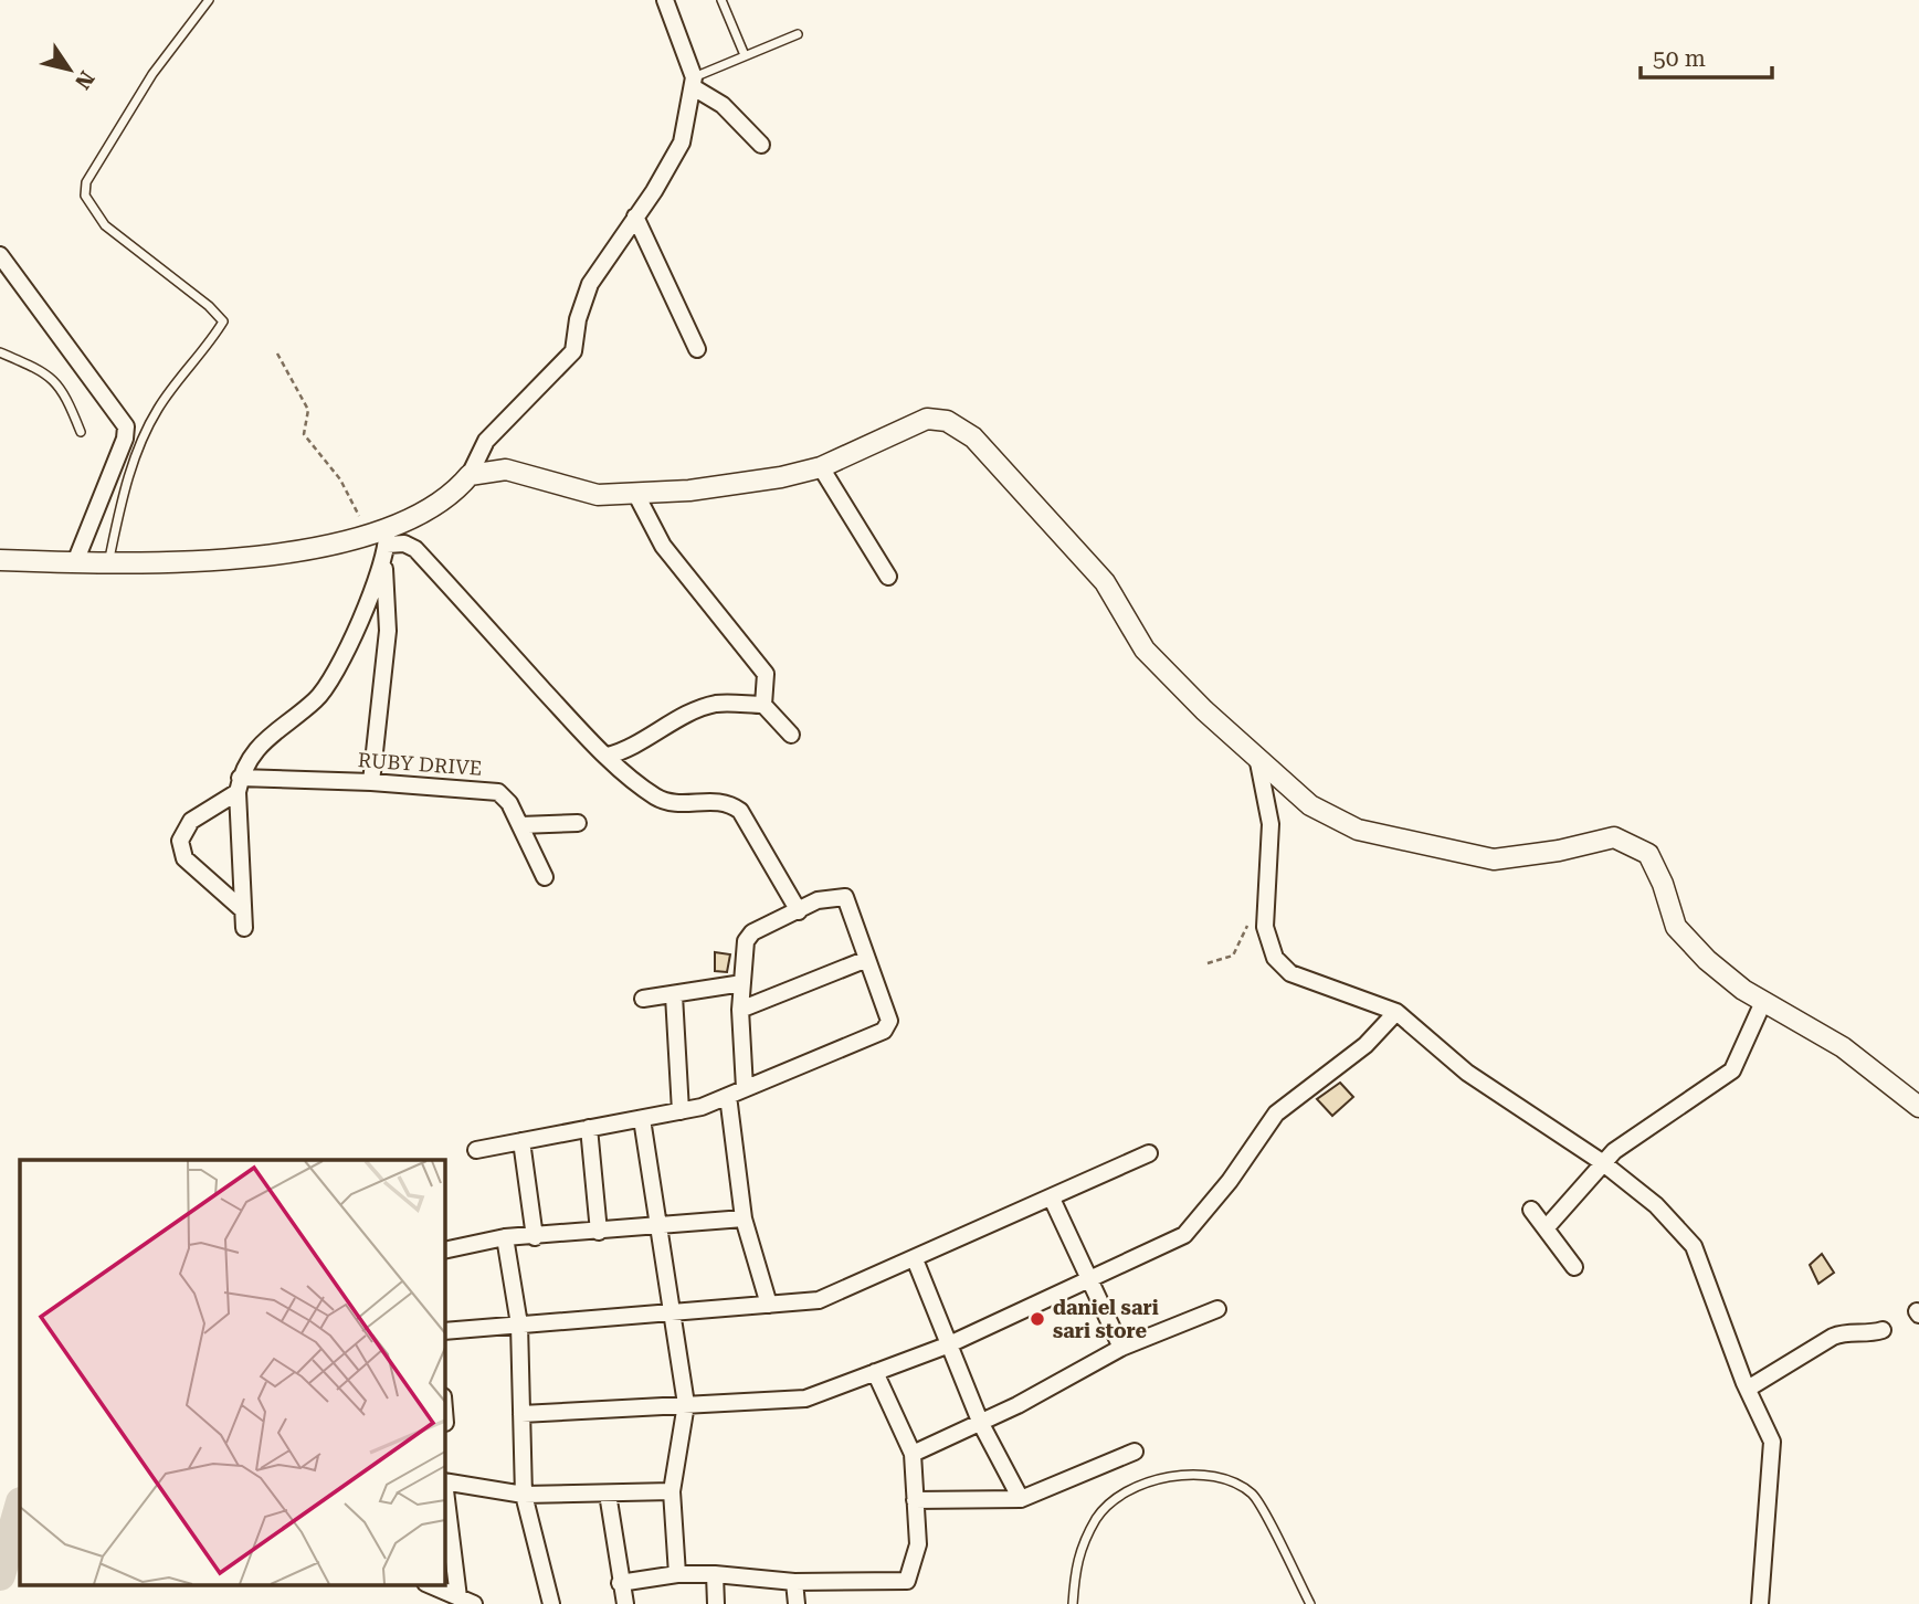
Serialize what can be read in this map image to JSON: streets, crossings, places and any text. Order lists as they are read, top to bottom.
{
  "streets": {
    "street": ["RUBY DRIVE"]
  },
  "places": ["daniel sari sari store"],
  "scale_bar": "50 m",
  "north": "bottom right"
}
